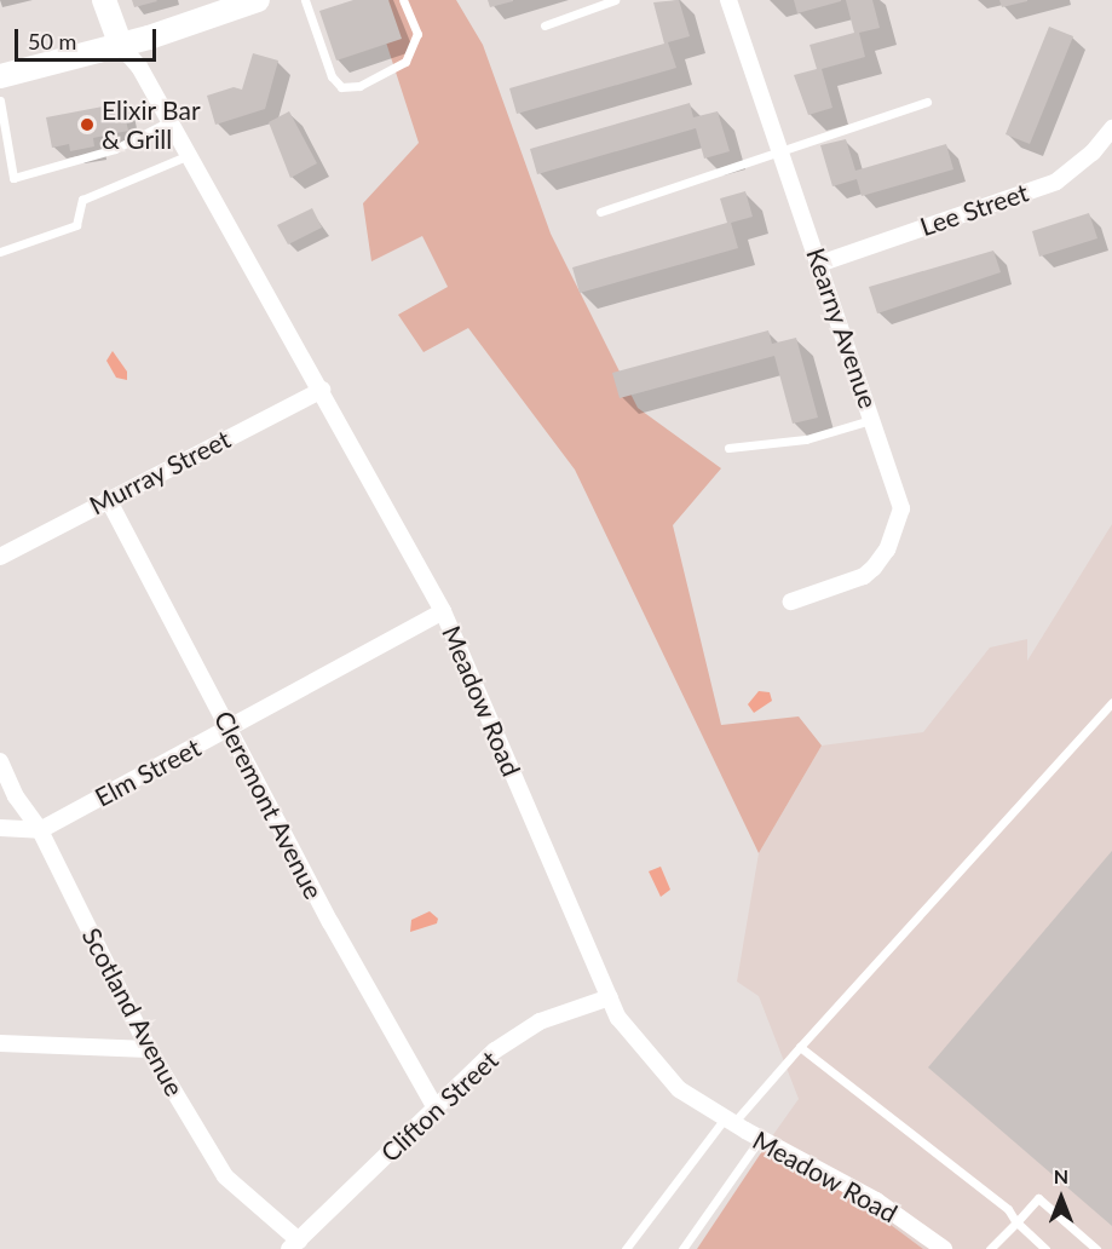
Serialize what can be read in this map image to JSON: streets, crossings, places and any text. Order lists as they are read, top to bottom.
{
  "streets": {
    "street": [
      "Lee Street",
      "Kearny Avenue",
      "Murray Street",
      "Meadow Road",
      "Elm Street",
      "Cleremont Avenue",
      "Scotland Avenue",
      "Clifton Street"
    ]
  },
  "crossings": [
    ["Lee Street", "Kearny Avenue"],
    ["Murray Street", "Meadow Road"],
    ["Murray Street", "Cleremont Avenue"],
    ["Meadow Road", "Elm Street"],
    ["Meadow Road", "Clifton Street"],
    ["Elm Street", "Cleremont Avenue"],
    ["Elm Street", "Scotland Avenue"],
    ["Cleremont Avenue", "Clifton Street"],
    ["Scotland Avenue", "Clifton Street"]
  ],
  "places": ["Elixir Bar & Grill"],
  "scale_bar": "50 m",
  "north": "top"
}
